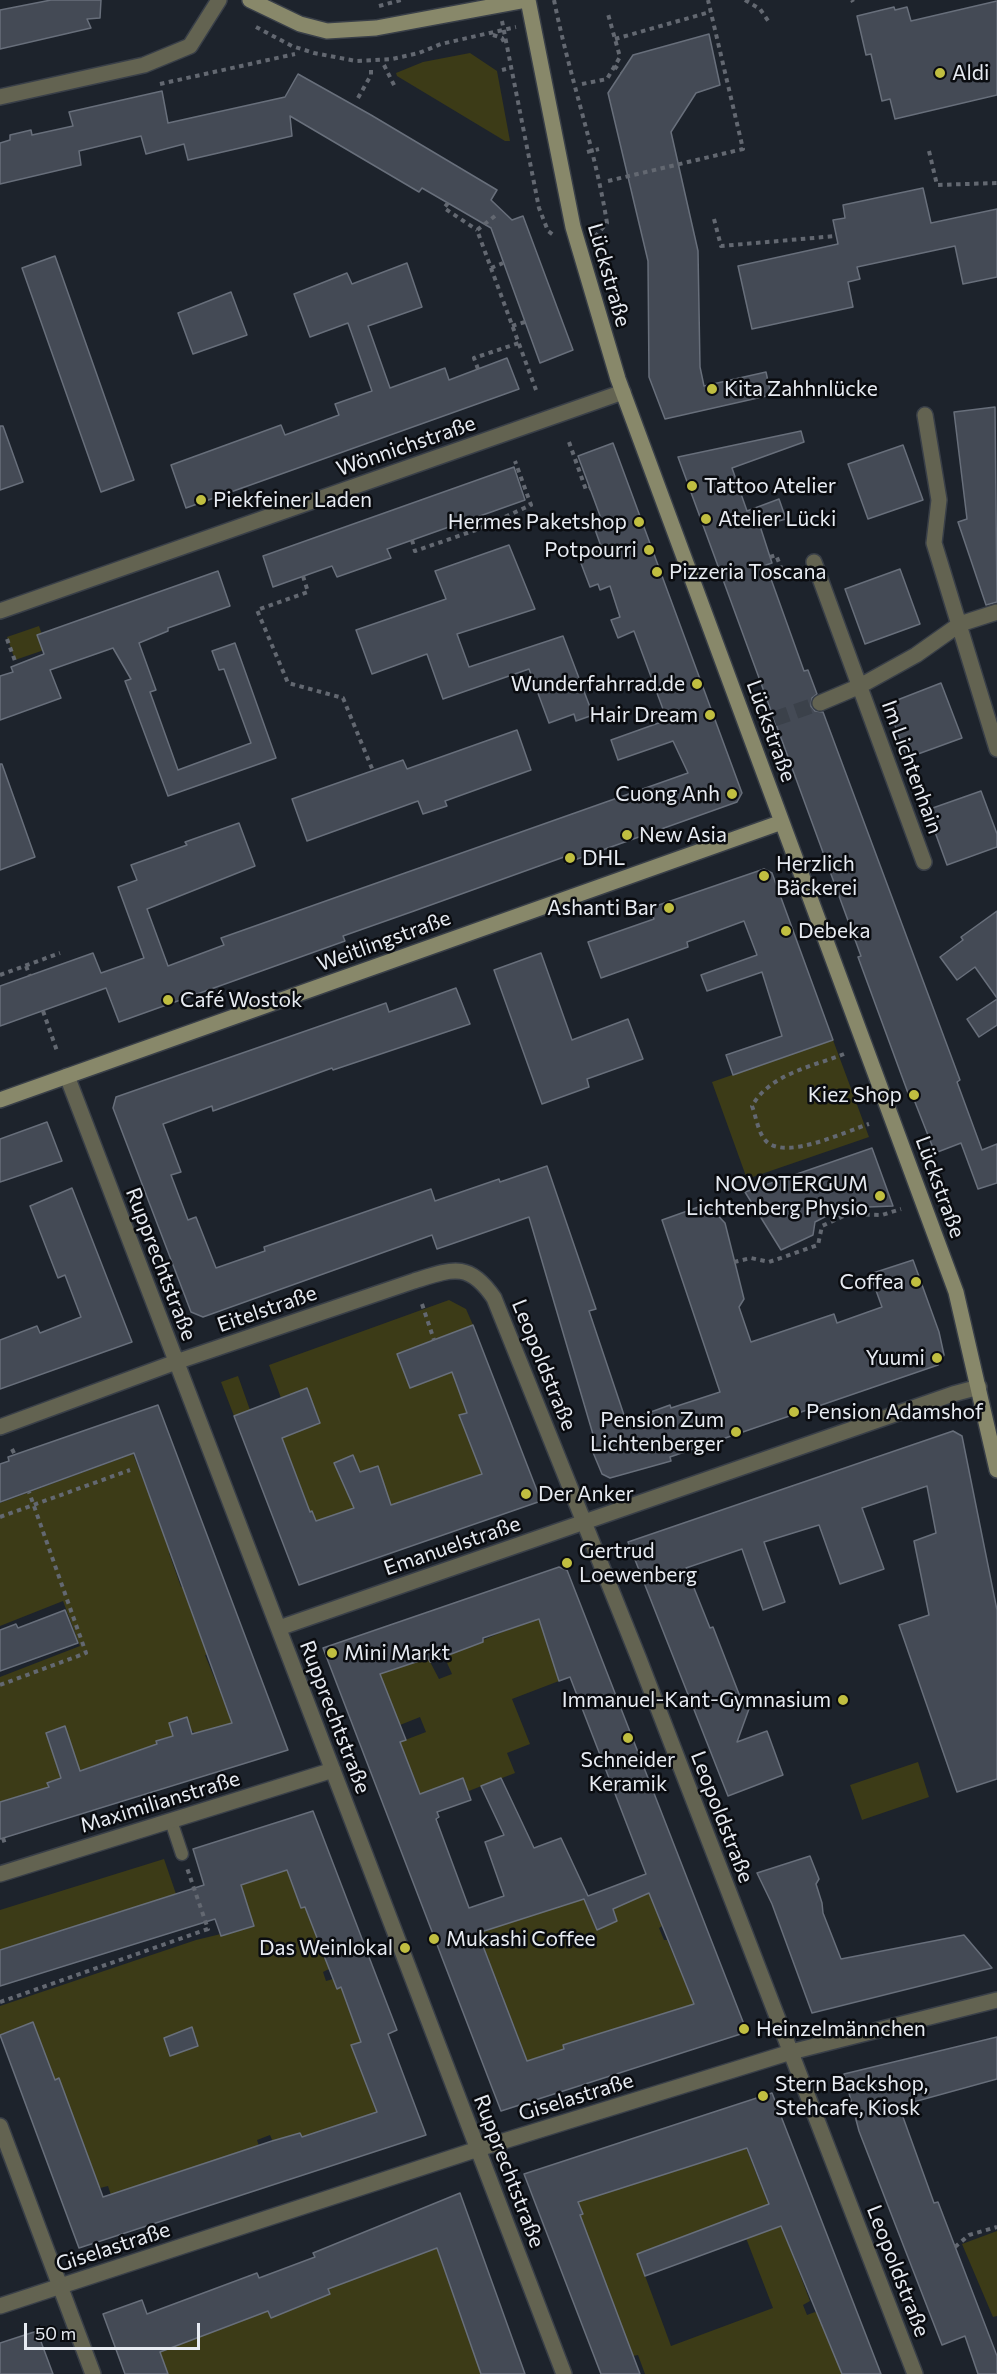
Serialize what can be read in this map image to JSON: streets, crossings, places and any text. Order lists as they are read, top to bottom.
{
  "streets": {
    "street": [
      "Lückstraße",
      "Wönnichstraße",
      "Im Lichtenhain",
      "Weitlingstraße",
      "Rupprechtstraße",
      "Eitelstraße",
      "Leopoldstraße",
      "Emanuelstraße",
      "Maximilianstraße",
      "Giselastraße"
    ]
  },
  "crossings": [
    ["Lückstraße", "Wönnichstraße"],
    ["Lückstraße", "Weitlingstraße"],
    ["Lückstraße", "Emanuelstraße"],
    ["Weitlingstraße", "Rupprechtstraße"],
    ["Rupprechtstraße", "Eitelstraße"],
    ["Rupprechtstraße", "Emanuelstraße"],
    ["Rupprechtstraße", "Maximilianstraße"],
    ["Rupprechtstraße", "Giselastraße"],
    ["Eitelstraße", "Leopoldstraße"],
    ["Leopoldstraße", "Emanuelstraße"],
    ["Leopoldstraße", "Giselastraße"]
  ],
  "places": [
    "Aldi",
    "Kita Zahhnlücke",
    "Tattoo Atelier",
    "Piekfeiner Laden",
    "Atelier Lücki",
    "Hermes Paketshop",
    "Potpourri",
    "Pizzeria Toscana",
    "Wunderfahrrad.de",
    "Hair Dream",
    "Cuong Anh",
    "New Asia",
    "DHL",
    "Herzlich Bäckerei",
    "Ashanti Bar",
    "Debeka",
    "Café Wostok",
    "Kiez Shop",
    "NOVOTERGUM Lichtenberg Physio",
    "Coffea",
    "Yuumi",
    "Pension Adamshof",
    "Pension Zum Lichtenberger",
    "Der Anker",
    "Gertrud Loewenberg",
    "Mini Markt",
    "Immanuel-Kant-Gymnasium",
    "Schneider Keramik",
    "Mukashi Coffee",
    "Das Weinlokal",
    "Heinzelmännchen",
    "Stern Backshop, Stehcafe, Kiosk"
  ],
  "scale_bar": "50 m"
}
